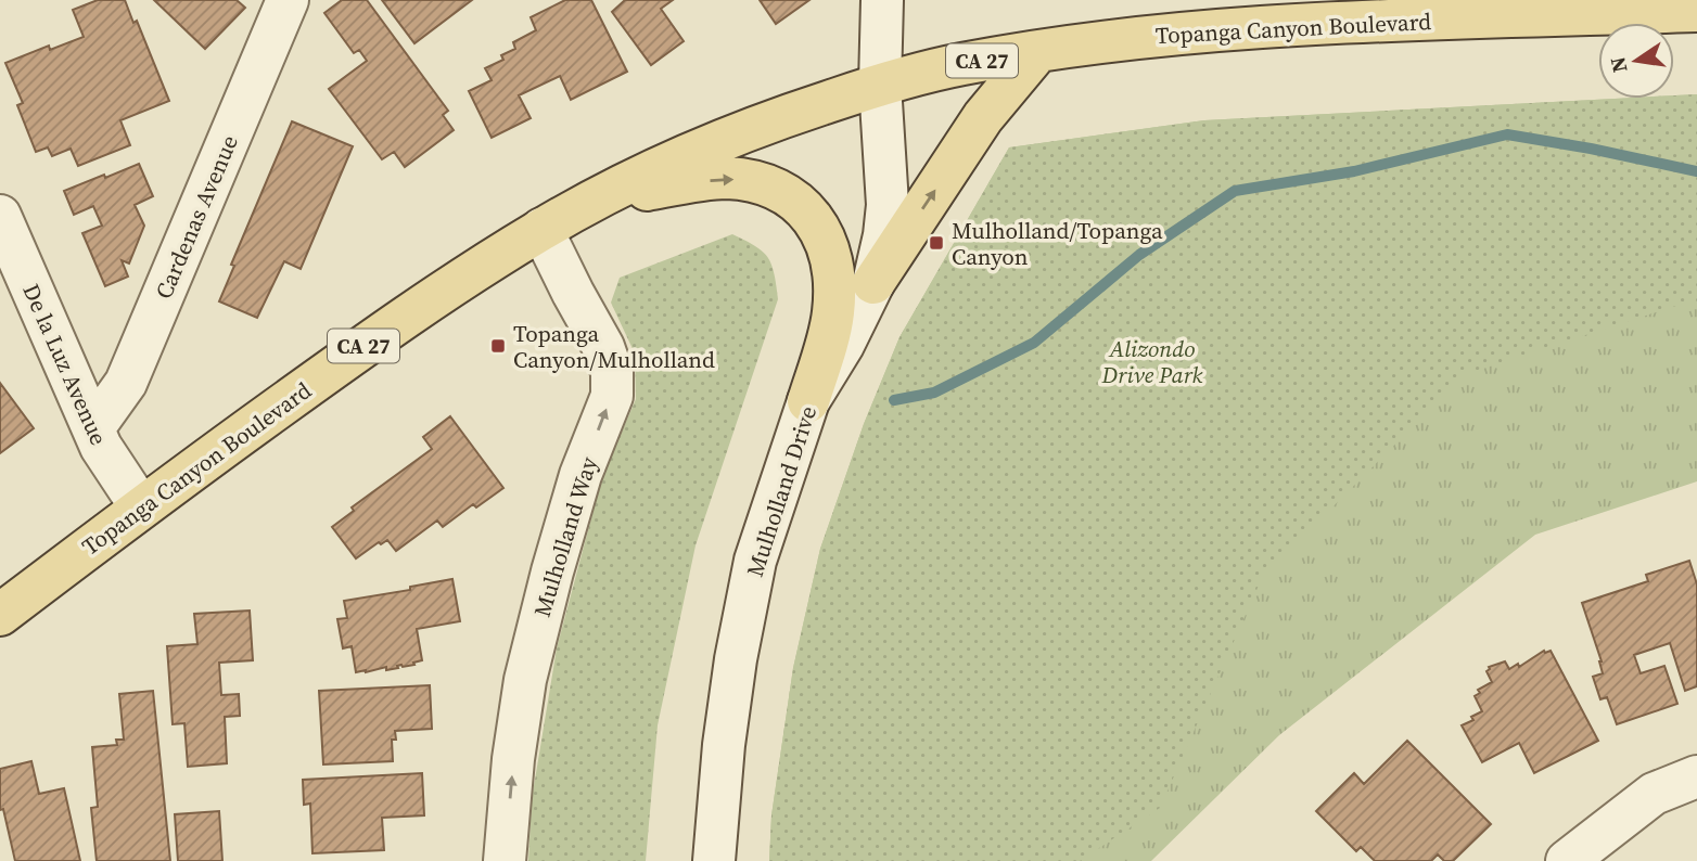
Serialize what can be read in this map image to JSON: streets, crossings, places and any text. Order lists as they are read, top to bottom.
{
  "streets": {
    "main road": ["Topanga Canyon Boulevard", "CA 27"],
    "street": [
      "Cardenas Avenue",
      "De la Luz Avenue",
      "Mulholland Drive",
      "Mulholland Way"
    ]
  },
  "crossings": [
    ["Topanga Canyon Boulevard", "De la Luz Avenue"],
    ["Topanga Canyon Boulevard", "Mulholland Drive"],
    ["Topanga Canyon Boulevard", "Mulholland Way"],
    ["Cardenas Avenue", "De la Luz Avenue"]
  ],
  "one_way": ["Mulholland Way"],
  "parks": ["Alizondo Drive Park"],
  "places": {
    "transit": ["Mulholland/Topanga Canyon", "Topanga Canyon/Mulholland"]
  },
  "north": "left"
}
